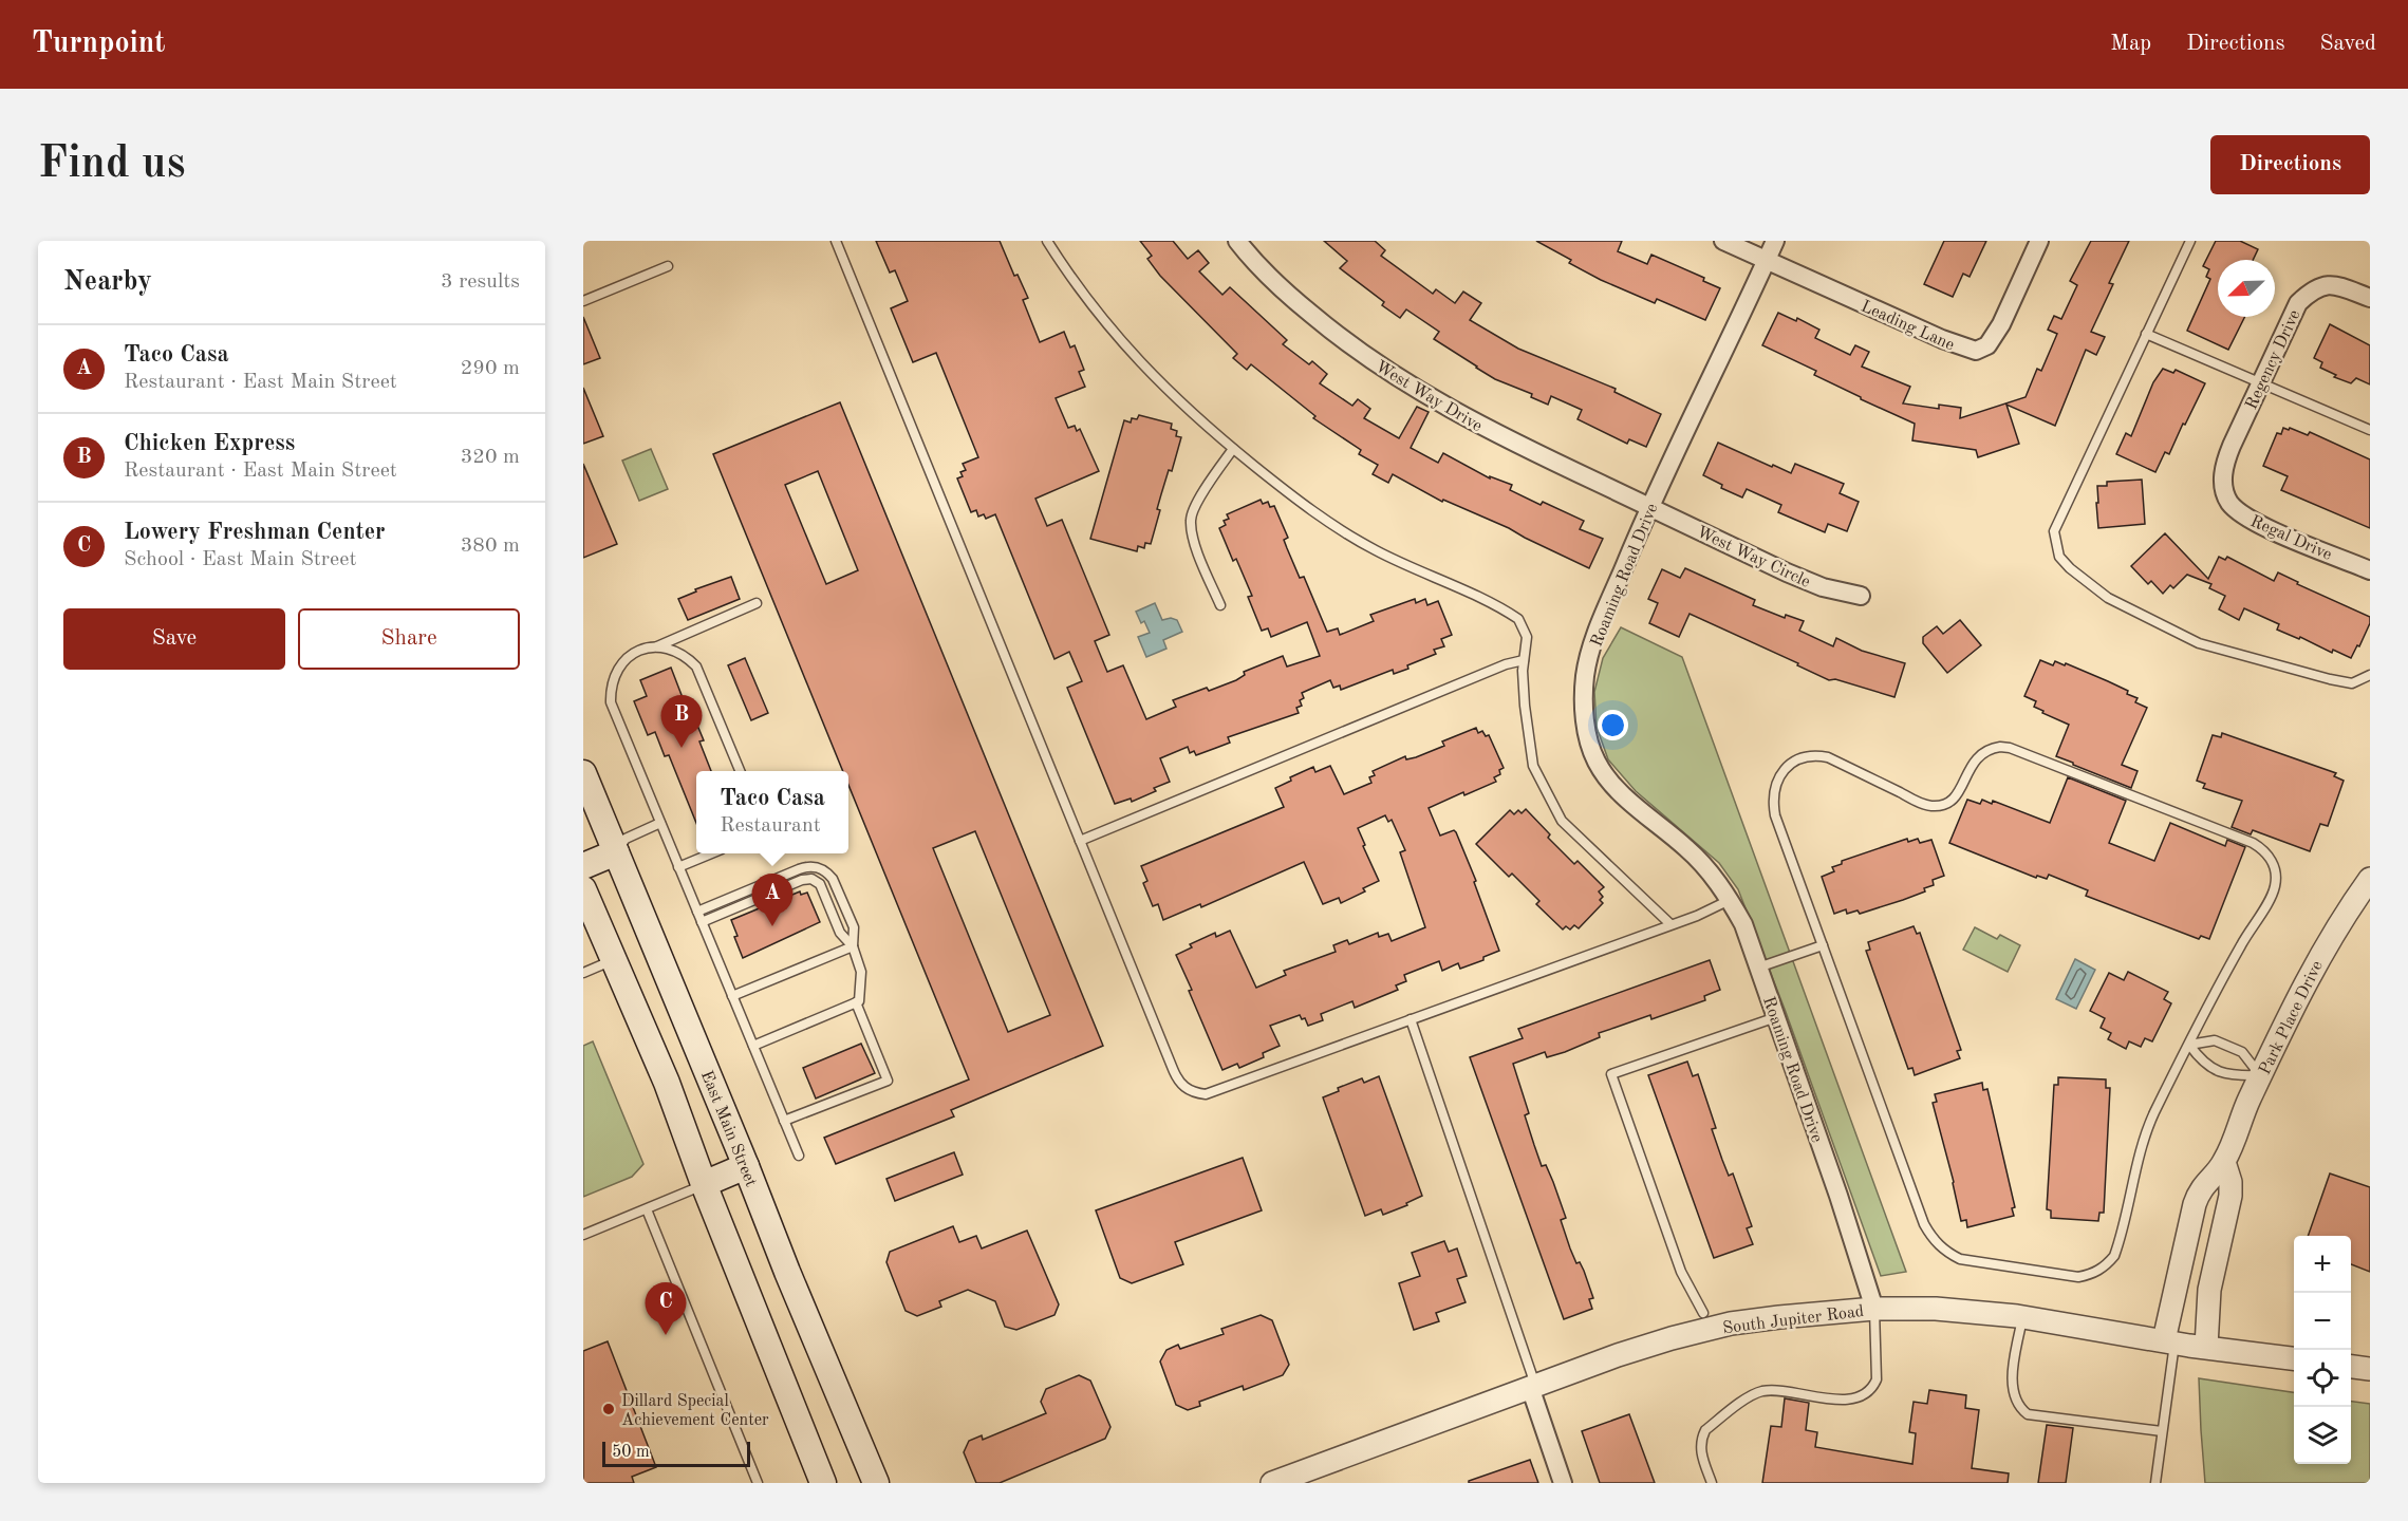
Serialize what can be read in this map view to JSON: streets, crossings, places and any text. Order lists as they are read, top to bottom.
{
  "streets": {
    "main road": ["East Main Street"],
    "street": [
      "Leading Lane",
      "Regency Drive",
      "West Way Drive",
      "Regal Drive",
      "West Way Circle",
      "Roaming Road Drive",
      "Park Place Drive",
      "South Jupiter Road"
    ]
  },
  "crossings": [
    ["Leading Lane", "Roaming Road Drive"],
    ["Regency Drive", "Regal Drive"],
    ["West Way Drive", "West Way Circle"],
    ["West Way Drive", "Roaming Road Drive"],
    ["West Way Circle", "Roaming Road Drive"],
    ["Roaming Road Drive", "South Jupiter Road"],
    ["Park Place Drive", "South Jupiter Road"]
  ],
  "places": ["Dillard Special Achievement Center"],
  "scale_bar": "50 m",
  "north": "bottom left",
  "page": {
    "header": "Turnpoint",
    "nav": ["Map", "Directions", "Saved"],
    "buttons": [
      "Directions",
      ["Save", "Share"]
    ],
    "title": "Find us",
    "heading": ["Nearby", "3 results"],
    "list": [
      {
        "mark": "A",
        "name": "Taco Casa",
        "note": "Restaurant · East Main Street",
        "value": "290 m"
      },
      {
        "mark": "B",
        "name": "Chicken Express",
        "note": "Restaurant · East Main Street",
        "value": "320 m"
      },
      {
        "mark": "C",
        "name": "Lowery Freshman Center",
        "note": "School · East Main Street",
        "value": "380 m"
      }
    ],
    "pins": ["B", "A", "C"],
    "popup": ["Taco Casa", "Restaurant"],
    "map_buttons": ["+", "−"],
    "scale": "50 m"
  }
}
